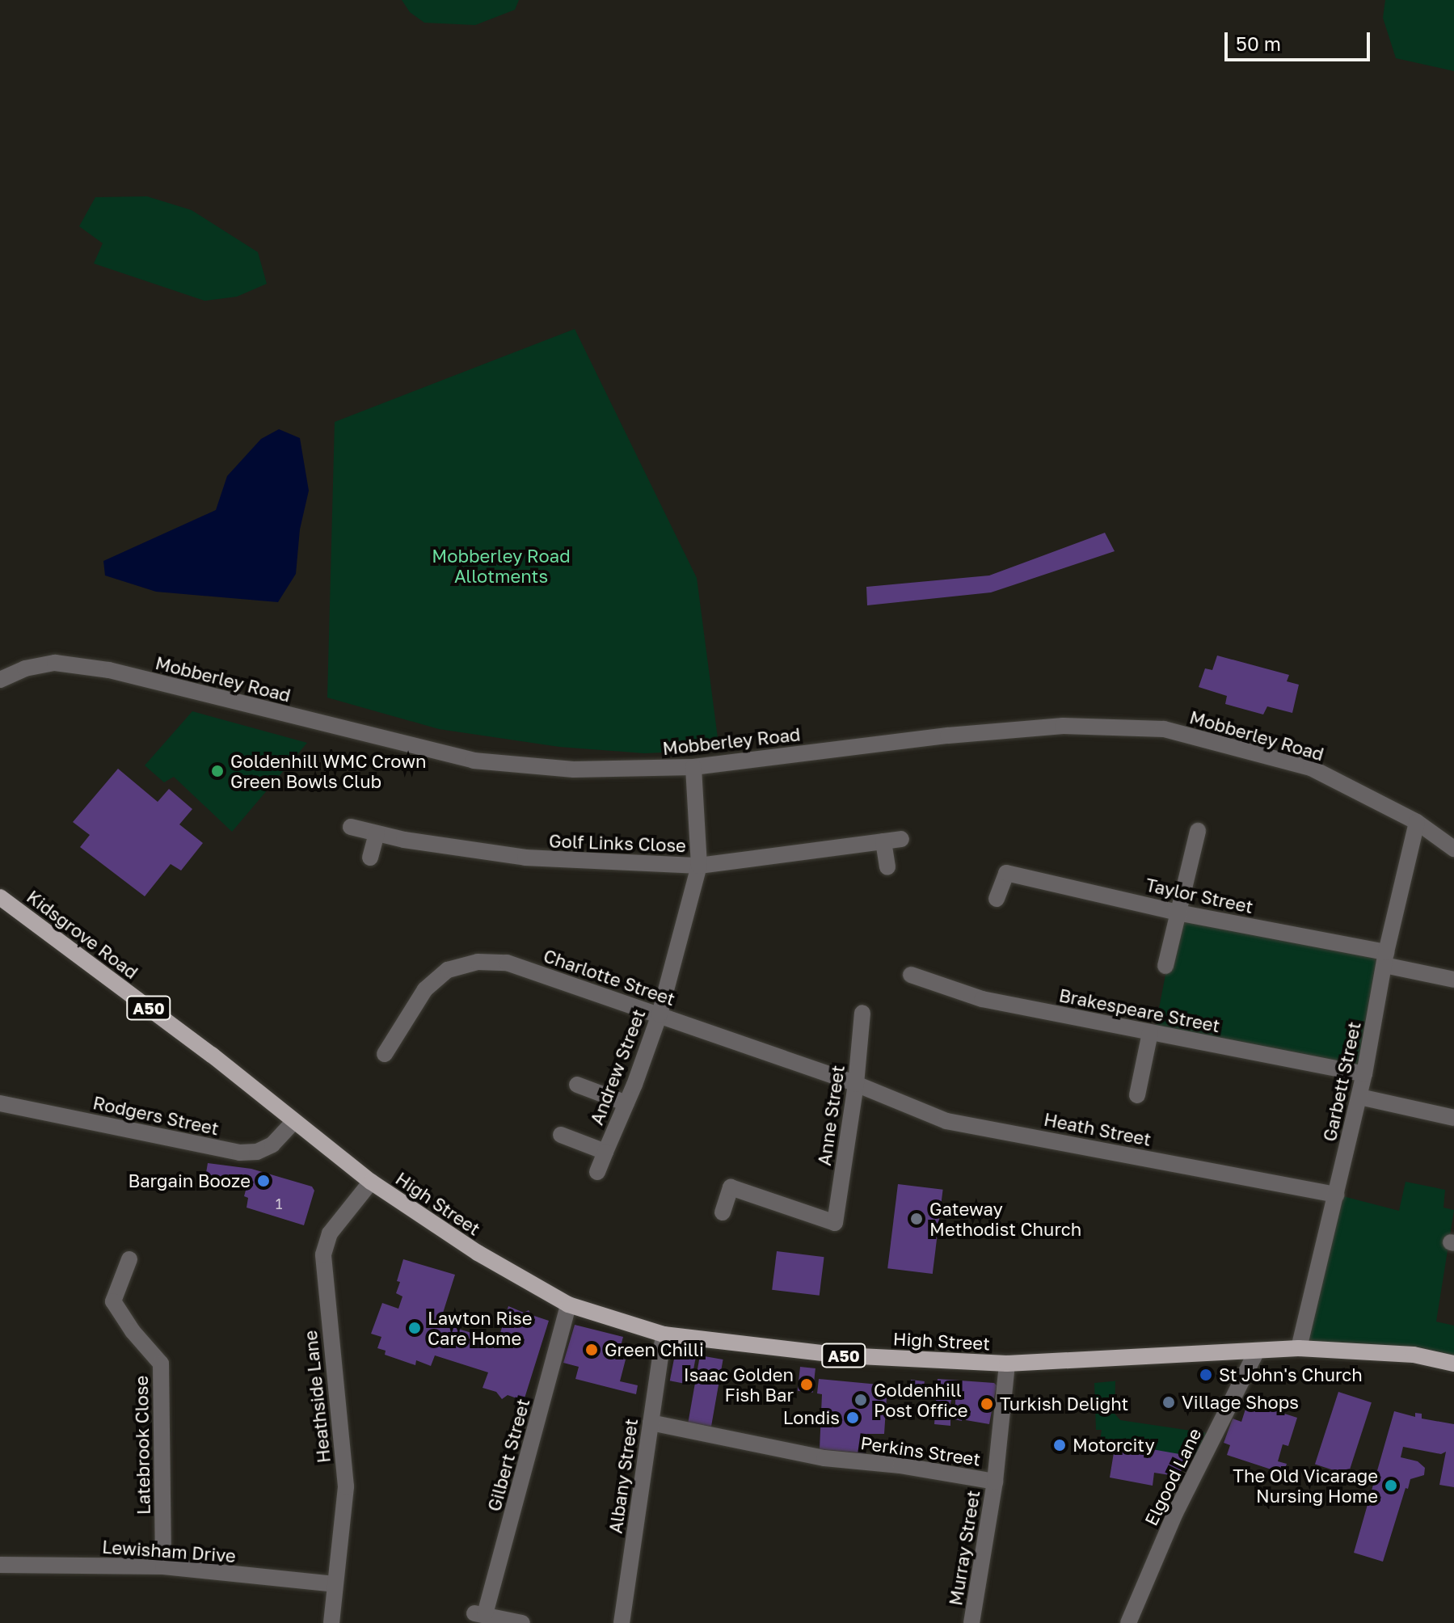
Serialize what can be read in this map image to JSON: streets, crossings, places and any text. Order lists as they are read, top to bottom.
{
  "streets": {
    "main road": ["Kidsgrove Road", "A50", "High Street"],
    "street": [
      "Mobberley Road",
      "Golf Links Close",
      "Taylor Street",
      "Charlotte Street",
      "Brakespeare Street",
      "Andrew Street",
      "Garbett Street",
      "Rodgers Street",
      "Anne Street",
      "Heath Street",
      "Heathside Lane",
      "Latebrook Close",
      "Perkins Street",
      "Gilbert Street",
      "Albany Street",
      "Elgood Lane",
      "Murray Street",
      "Lewisham Drive"
    ]
  },
  "crossings": [
    ["Mobberley Road", "Andrew Street"],
    ["Mobberley Road", "Garbett Street"],
    ["Golf Links Close", "Andrew Street"],
    ["Taylor Street", "Garbett Street"],
    ["Kidsgrove Road", "Rodgers Street"],
    ["Kidsgrove Road", "High Street"],
    ["Charlotte Street", "Andrew Street"],
    ["Charlotte Street", "Anne Street"],
    ["Charlotte Street", "Heath Street"],
    ["Brakespeare Street", "Garbett Street"],
    ["Garbett Street", "Heath Street"],
    ["Garbett Street", "High Street"],
    ["Rodgers Street", "High Street"],
    ["Anne Street", "Heath Street"],
    ["High Street", "Heathside Lane"],
    ["High Street", "Gilbert Street"],
    ["High Street", "Albany Street"],
    ["High Street", "Elgood Lane"],
    ["High Street", "Murray Street"],
    ["Heathside Lane", "Lewisham Drive"],
    ["Latebrook Close", "Lewisham Drive"],
    ["Perkins Street", "Albany Street"],
    ["Perkins Street", "Murray Street"]
  ],
  "parks": ["Mobberley Road Allotments"],
  "places": [
    "Goldenhill WMC Crown Green Bowls Club",
    "Bargain Booze",
    "Gateway Methodist Church",
    "Lawton Rise Care Home",
    "Green Chilli",
    "St John's Church",
    "Isaac Golden Fish Bar",
    "Goldenhill Post Office",
    "Village Shops",
    "Turkish Delight",
    "Londis",
    "Motorcity",
    "The Old Vicarage Nursing Home"
  ],
  "house_numbers": ["1"],
  "scale_bar": "50 m"
}
